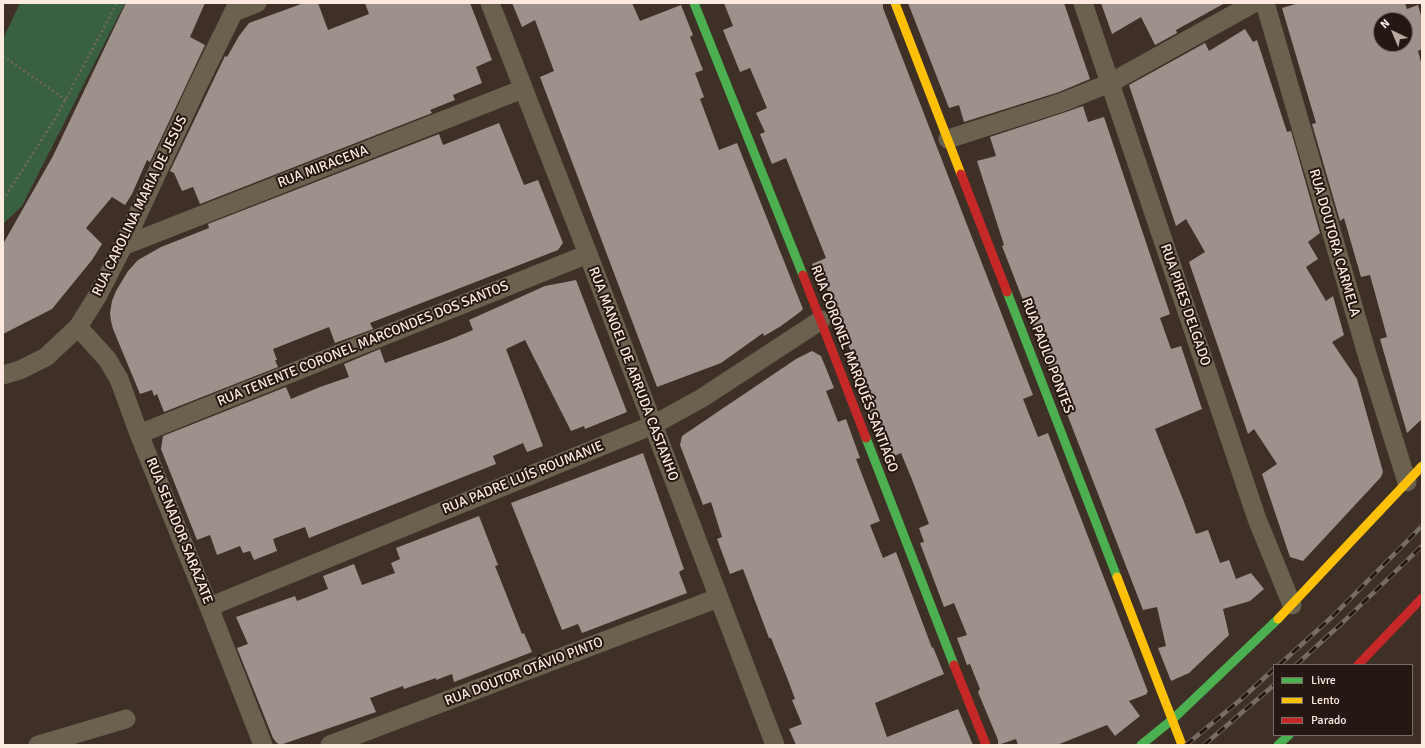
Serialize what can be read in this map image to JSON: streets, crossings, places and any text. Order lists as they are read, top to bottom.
{
  "streets": {
    "street": [
      "RUA MIRACENA",
      "RUA CAROLINA MARIA DE JESUS",
      "RUA DOUTORA CARMELA",
      "RUA PIRES DELGADO",
      "RUA TENENTE CORONEL MARCONDES DOS SANTOS",
      "RUA PAULO PONTES",
      "RUA CORONEL MARQUÉS SANTIAGO",
      "RUA MANOEL DE ARRUDA CASTANHO",
      "RUA PADRE LUÍS ROUMANIE",
      "RUA SENADOR SARAZATE",
      "RUA DOUTOR OTÁVIO PINTO"
    ]
  },
  "crossings": [
    ["RUA MIRACENA", "RUA CAROLINA MARIA DE JESUS"],
    ["RUA MIRACENA", "RUA MANOEL DE ARRUDA CASTANHO"],
    ["RUA CAROLINA MARIA DE JESUS", "RUA SENADOR SARAZATE"],
    ["RUA TENENTE CORONEL MARCONDES DOS SANTOS", "RUA MANOEL DE ARRUDA CASTANHO"],
    ["RUA TENENTE CORONEL MARCONDES DOS SANTOS", "RUA SENADOR SARAZATE"],
    ["RUA CORONEL MARQUÉS SANTIAGO", "RUA PADRE LUÍS ROUMANIE"],
    ["RUA MANOEL DE ARRUDA CASTANHO", "RUA PADRE LUÍS ROUMANIE"],
    ["RUA MANOEL DE ARRUDA CASTANHO", "RUA DOUTOR OTÁVIO PINTO"],
    ["RUA PADRE LUÍS ROUMANIE", "RUA SENADOR SARAZATE"]
  ],
  "legend": ["Livre", "Lento", "Parado"],
  "north": "top left"
}
